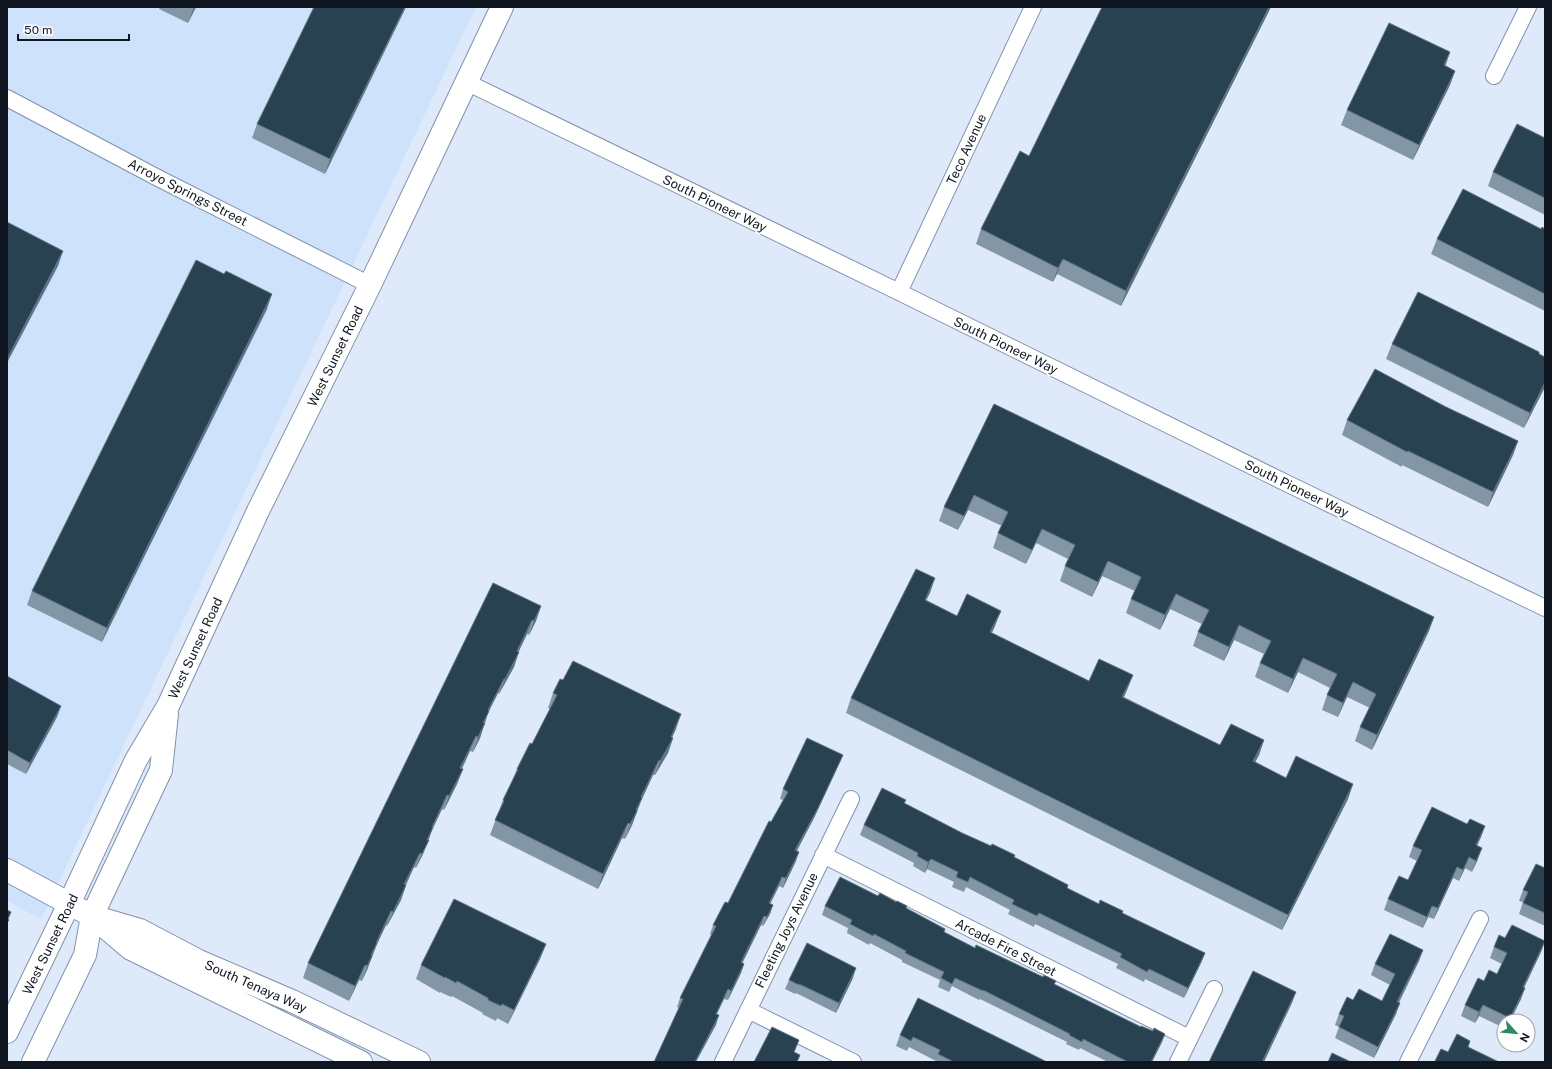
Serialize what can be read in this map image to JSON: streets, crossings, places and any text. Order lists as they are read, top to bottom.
{
  "streets": {
    "main road": ["West Sunset Road", "South Tenaya Way"],
    "street": [
      "Teco Avenue",
      "Arroyo Springs Street",
      "South Pioneer Way",
      "Fleeting Joys Avenue",
      "Arcade Fire Street"
    ]
  },
  "crossings": [
    ["Teco Avenue", "South Pioneer Way"],
    ["Arroyo Springs Street", "West Sunset Road"],
    ["South Pioneer Way", "West Sunset Road"],
    ["West Sunset Road", "South Tenaya Way"],
    ["Fleeting Joys Avenue", "Arcade Fire Street"]
  ],
  "scale_bar": "50 m",
  "north": "bottom right"
}
